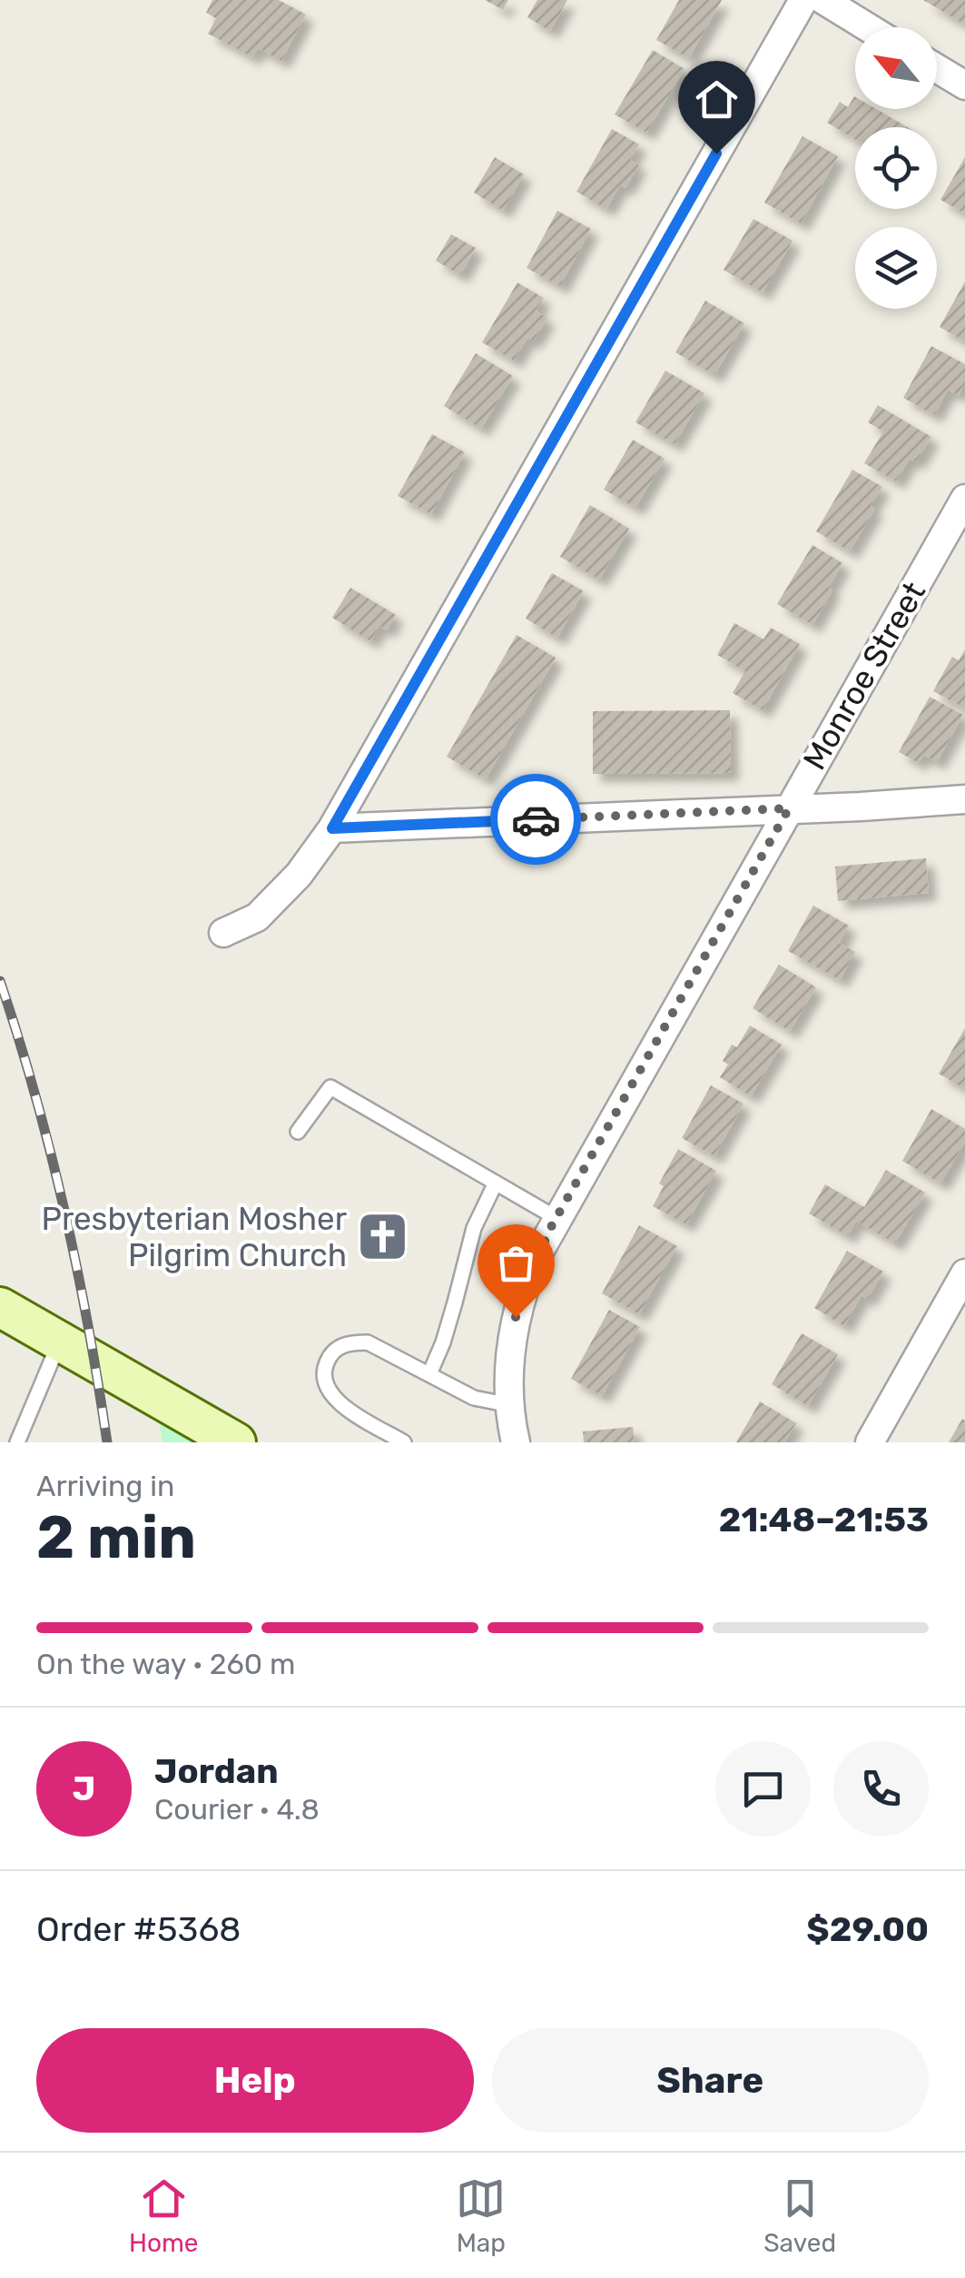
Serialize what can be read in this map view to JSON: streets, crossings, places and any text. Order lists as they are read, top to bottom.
{
  "streets": {
    "street": ["Monroe Street"]
  },
  "places": {
    "church": ["Presbyterian Mosher Pilgrim Church"]
  },
  "north": "top left",
  "page": {
    "heading": ["2 min", "Arriving in", "21:48–21:53"],
    "panel": [
      "Jordan",
      "Courier · 4.8",
      "Order #5368",
      "$29.00"
    ],
    "bar": "On the way · 260 m",
    "round": "J",
    "buttons": ["Help", "Share"],
    "tabs": ["Home", "Map", "Saved"]
  }
}
